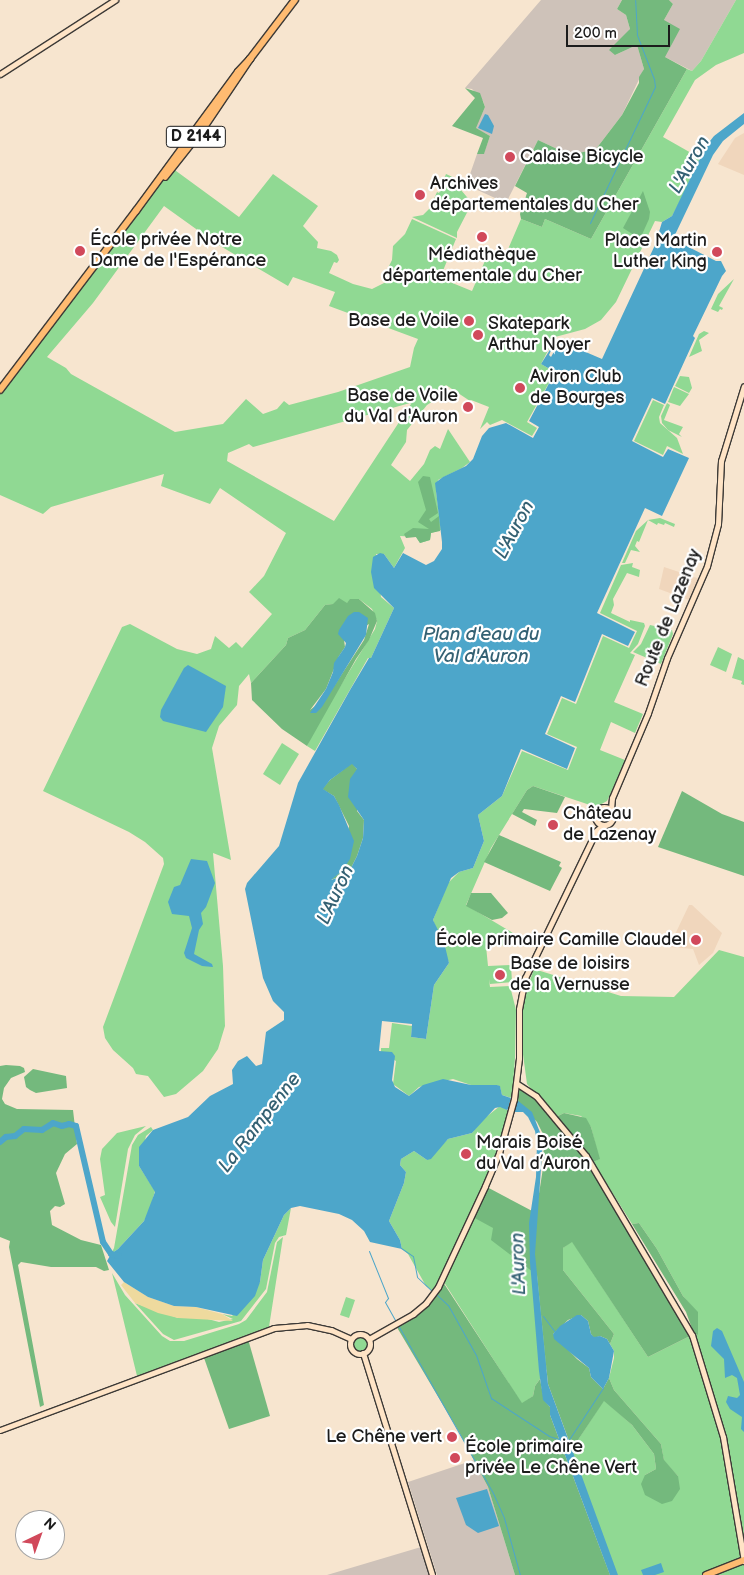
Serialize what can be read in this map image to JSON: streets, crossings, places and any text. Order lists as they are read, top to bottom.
{
  "streets": {
    "main road": ["D 2144"],
    "street": ["Route de Lazenay"]
  },
  "water": ["L'Auron", "Plan d'eau du Val d'Auron", "La Rampenne"],
  "places": [
    "Calaise Bicycle",
    "Archives départementales du Cher",
    "Médiathèque départementale du Cher",
    "École privée Notre Dame de l'Espérance",
    "Place Martin Luther King",
    "Base de Voile",
    "Skatepark Arthur Noyer",
    "Aviron Club de Bourges",
    "Base de Voile du Val d'Auron",
    "Château de Lazenay",
    "École primaire Camille Claudel",
    "Base de loisirs de la Vernusse",
    "Marais Boisé du Val d’Auron",
    "Le Chêne vert",
    "École primaire privée Le Chêne Vert"
  ],
  "scale_bar": "200 m",
  "north": "top right"
}
